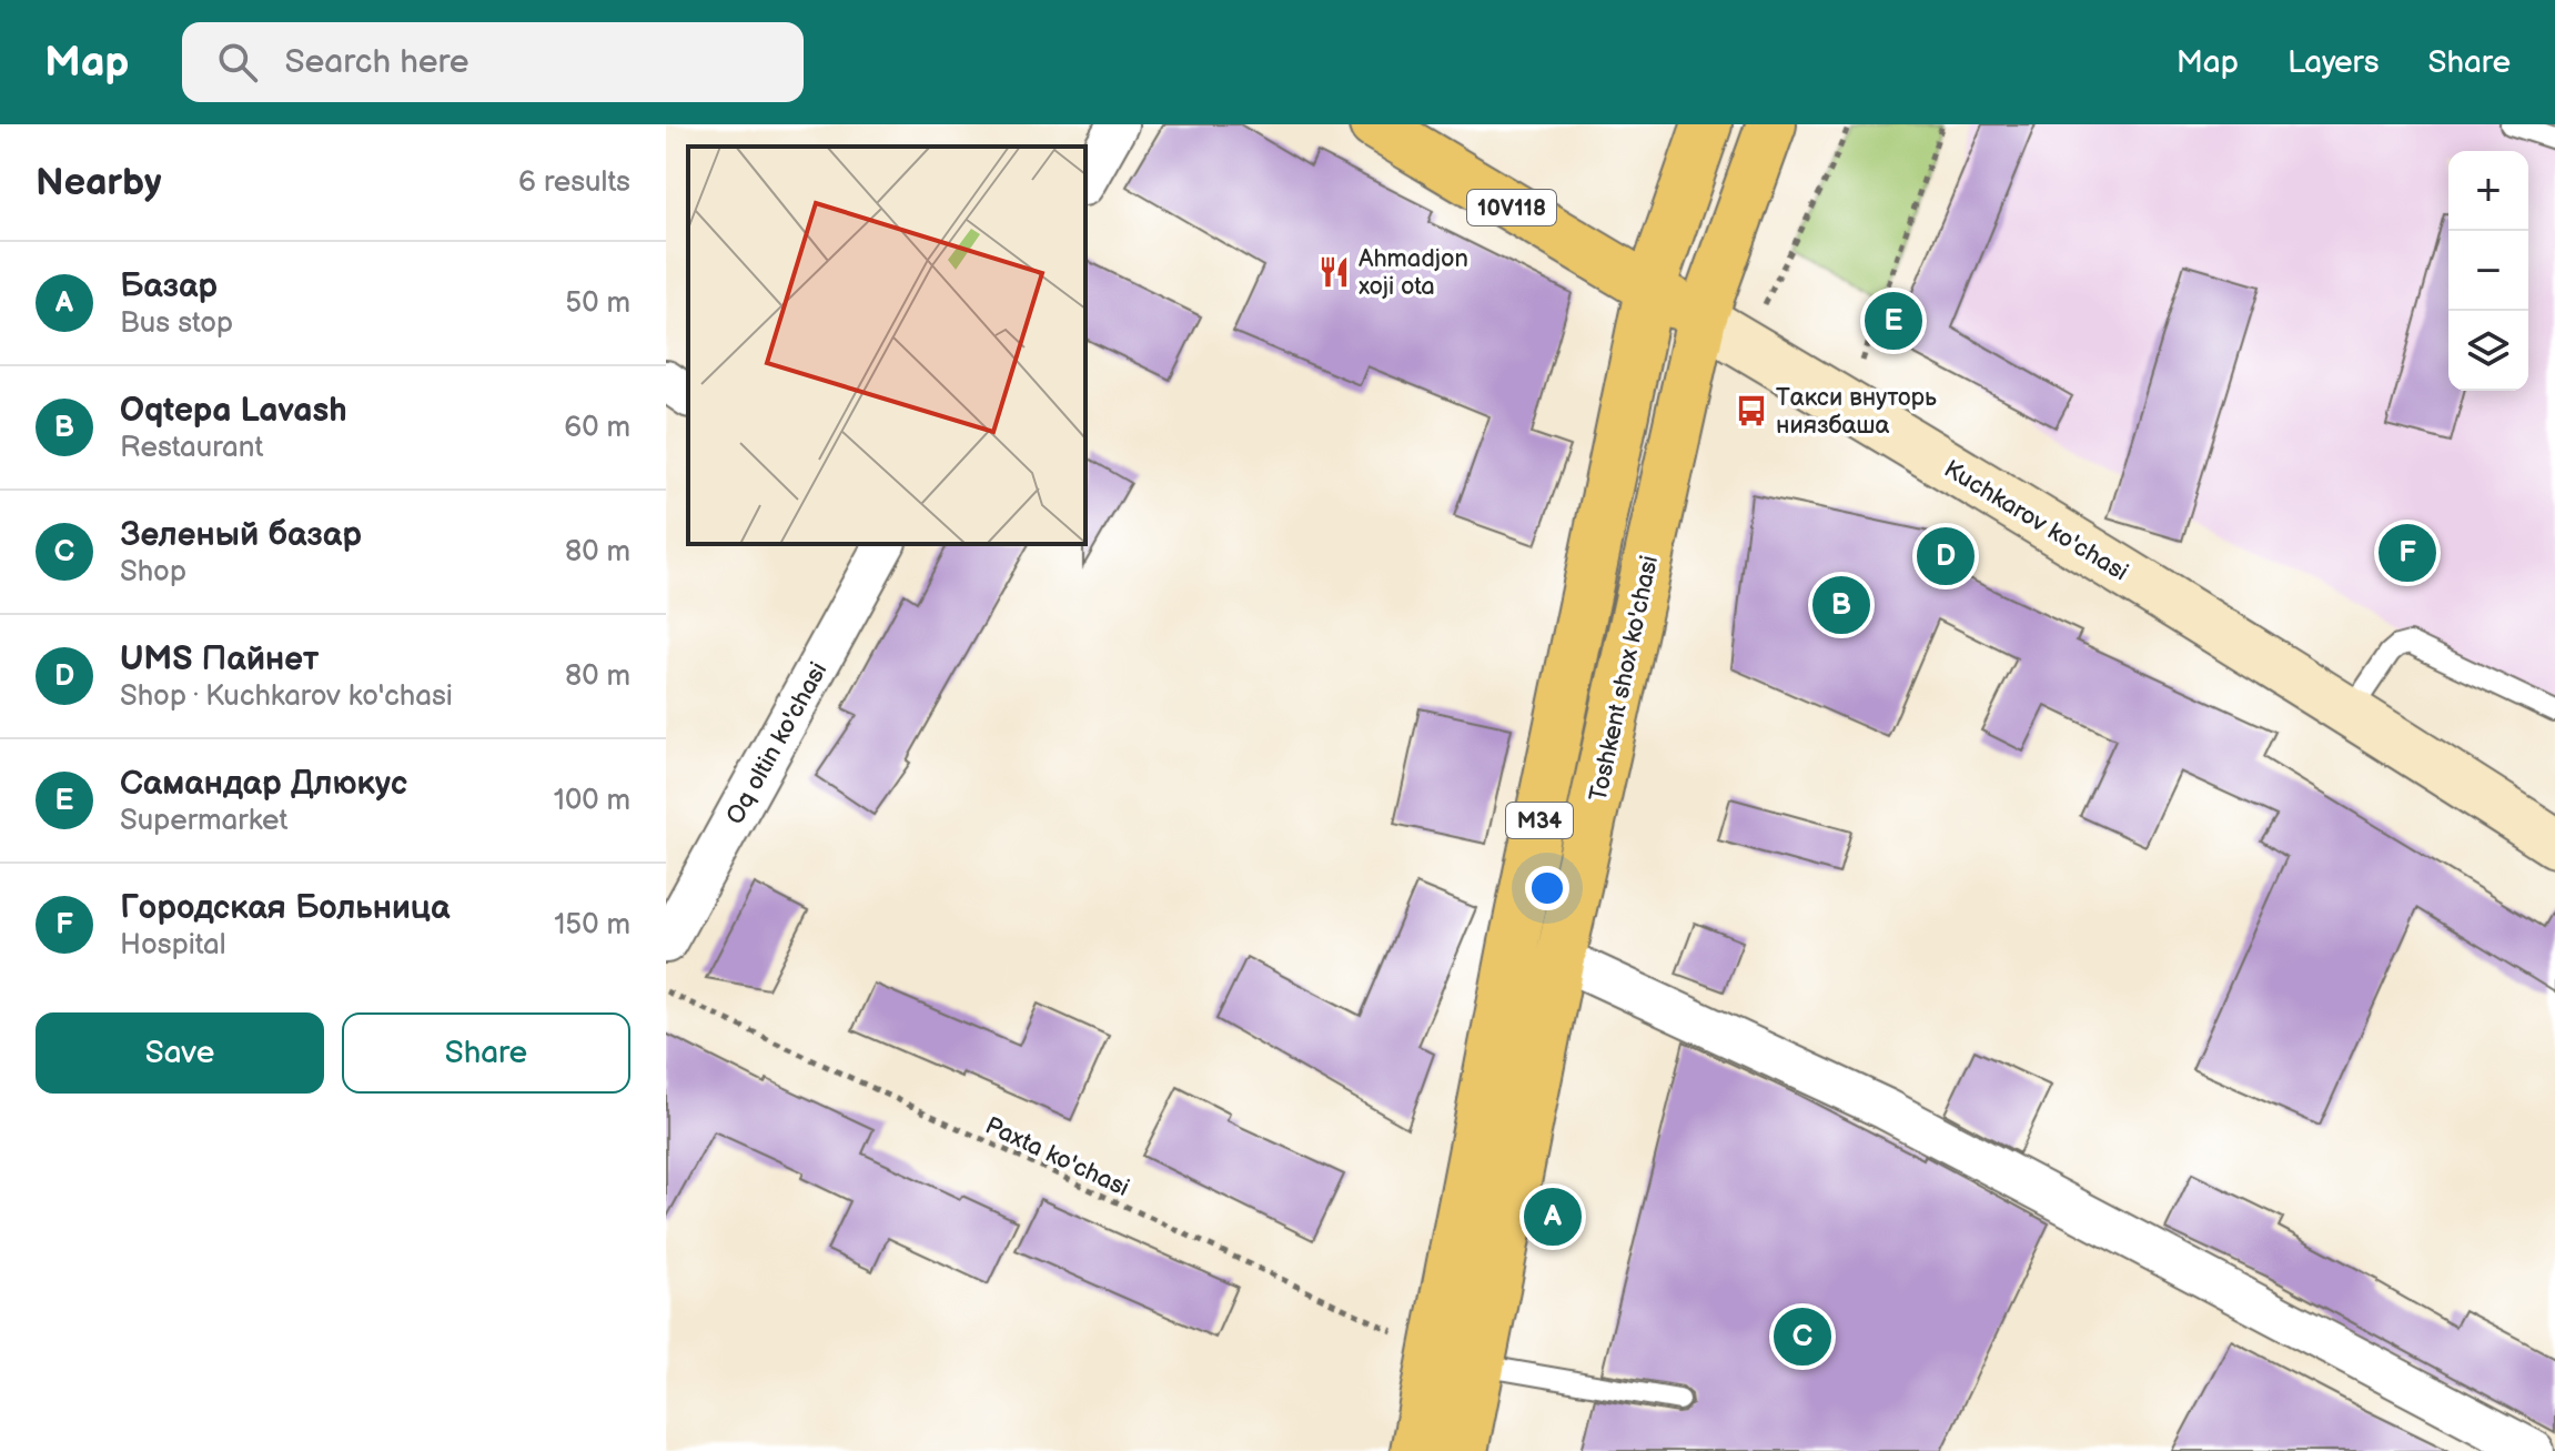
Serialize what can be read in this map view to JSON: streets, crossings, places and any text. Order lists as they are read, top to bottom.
{
  "streets": {
    "main road": [
      "10V118",
      "Kuchkarov ko'chasi",
      "Toshkent shox ko'chasi",
      "M34"
    ],
    "street": ["Oq oltin ko'chasi"],
    "path": ["Paxta ko'chasi"]
  },
  "crossings": [
    ["Kuchkarov ko'chasi", "Toshkent shox ko'chasi"],
    ["Kuchkarov ko'chasi", "M34"],
    ["M34", "Paxta ko'chasi"]
  ],
  "places": {
    "restaurant": ["Ahmadjon xoji ota"],
    "bus stop": ["Такси внуторь ниязбаша"]
  },
  "page": {
    "header": "Map",
    "search": "Search here",
    "nav": ["Map", "Layers", "Share"],
    "heading": ["Nearby", "6 results"],
    "map_buttons": ["+", "−"],
    "list": [
      {
        "mark": "A",
        "name": "Базар",
        "note": "Bus stop",
        "value": "50 m"
      },
      {
        "mark": "B",
        "name": "Oqtepa Lavash",
        "note": "Restaurant",
        "value": "60 m"
      },
      {
        "mark": "C",
        "name": "Зеленый базар",
        "note": "Shop",
        "value": "80 m"
      },
      {
        "mark": "D",
        "name": "UMS Пайнет",
        "note": "Shop · Kuchkarov ko'chasi",
        "value": "80 m"
      },
      {
        "mark": "E",
        "name": "Самандар Длюкус",
        "note": "Supermarket",
        "value": "100 m"
      },
      {
        "mark": "F",
        "name": "Городская Больница",
        "note": "Hospital",
        "value": "150 m"
      }
    ],
    "pins": [
      "E",
      "F",
      "D",
      "B",
      "A",
      "C"
    ],
    "buttons": ["Save", "Share"]
  }
}
